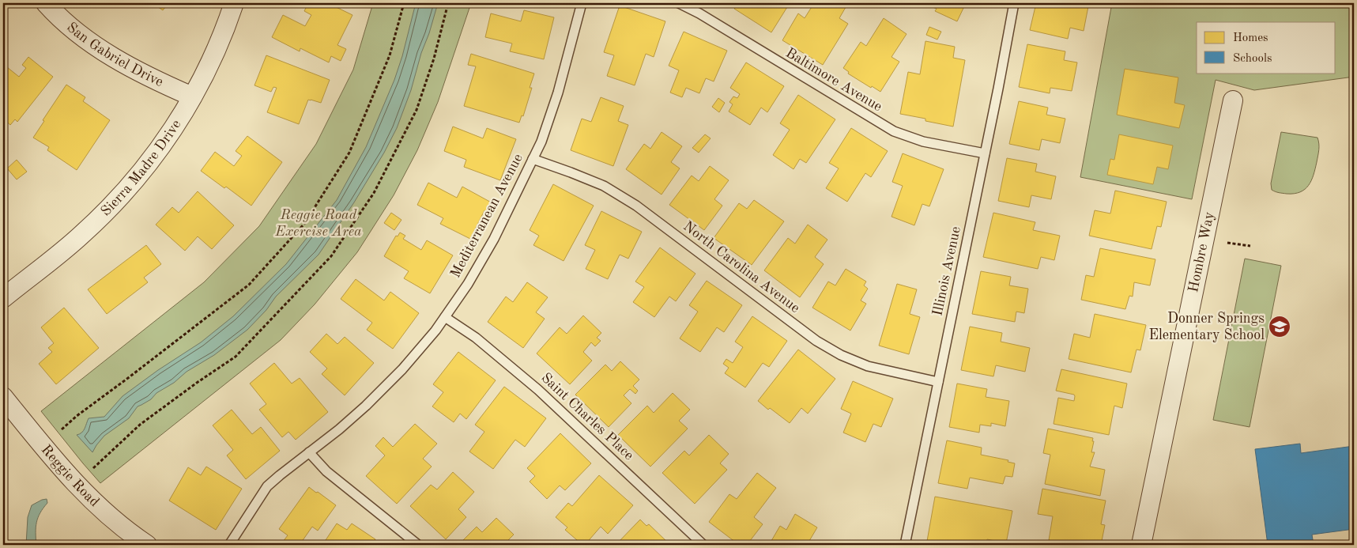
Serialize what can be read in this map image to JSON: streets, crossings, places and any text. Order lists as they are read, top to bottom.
{
  "streets": {
    "street": [
      "San Gabriel Drive",
      "Sierra Madre Drive",
      "Hombre Way",
      "Reggie Road"
    ],
    "lane": [
      "Baltimore Avenue",
      "Mediterranean Avenue",
      "North Carolina Avenue",
      "Illinois Avenue",
      "Saint Charles Place"
    ]
  },
  "crossings": [
    ["San Gabriel Drive", "Sierra Madre Drive"],
    ["Baltimore Avenue", "Illinois Avenue"],
    ["Mediterranean Avenue", "North Carolina Avenue"],
    ["Mediterranean Avenue", "Saint Charles Place"],
    ["North Carolina Avenue", "Illinois Avenue"]
  ],
  "parks": ["Reggie Road Exercise Area"],
  "places": {
    "school or university": ["Donner Springs Elementary School"]
  },
  "legend": ["Homes", "Schools"]
}
